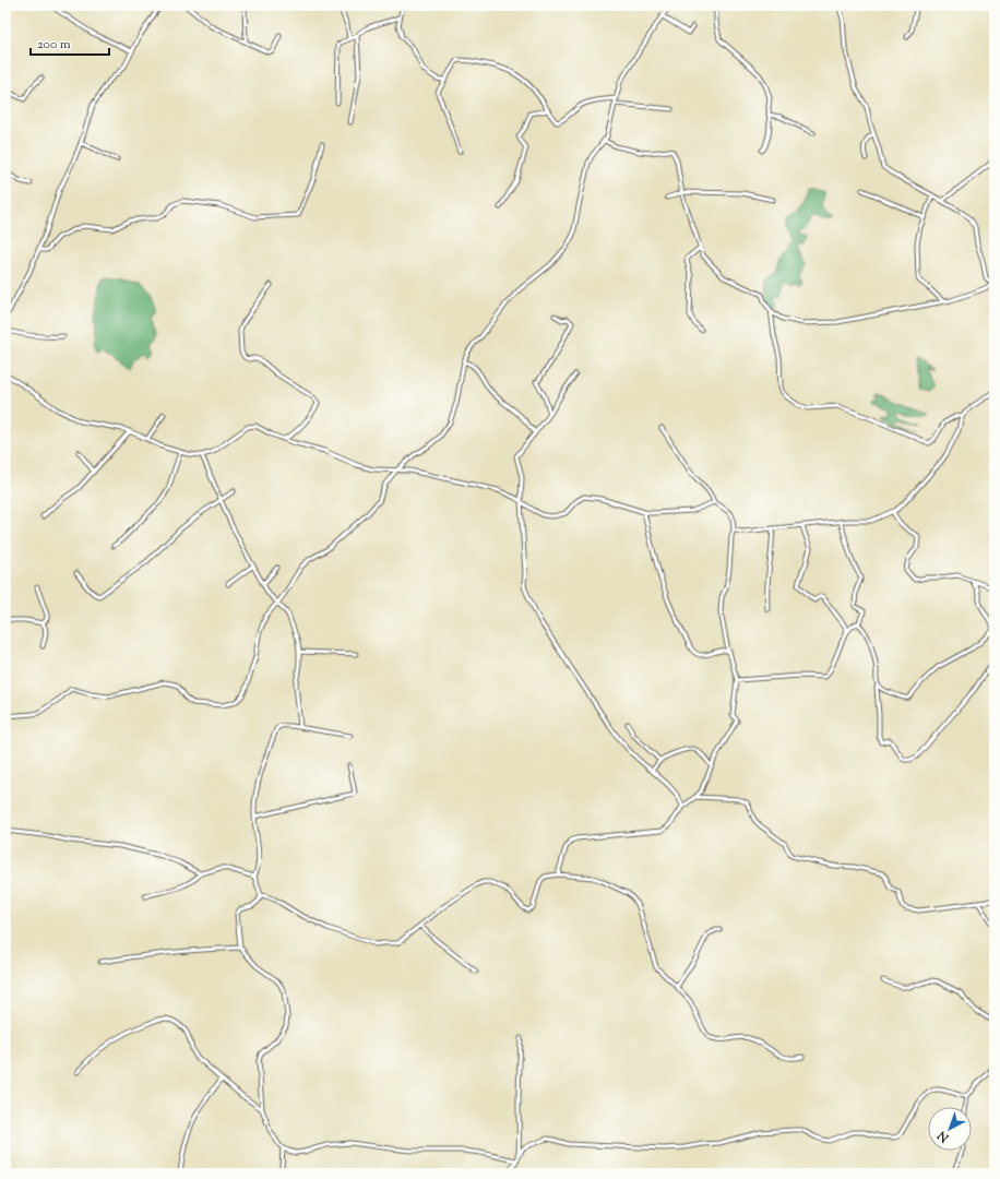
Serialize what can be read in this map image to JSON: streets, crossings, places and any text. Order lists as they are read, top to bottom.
{
  "scale_bar": "200 m",
  "north": "bottom left"
}
